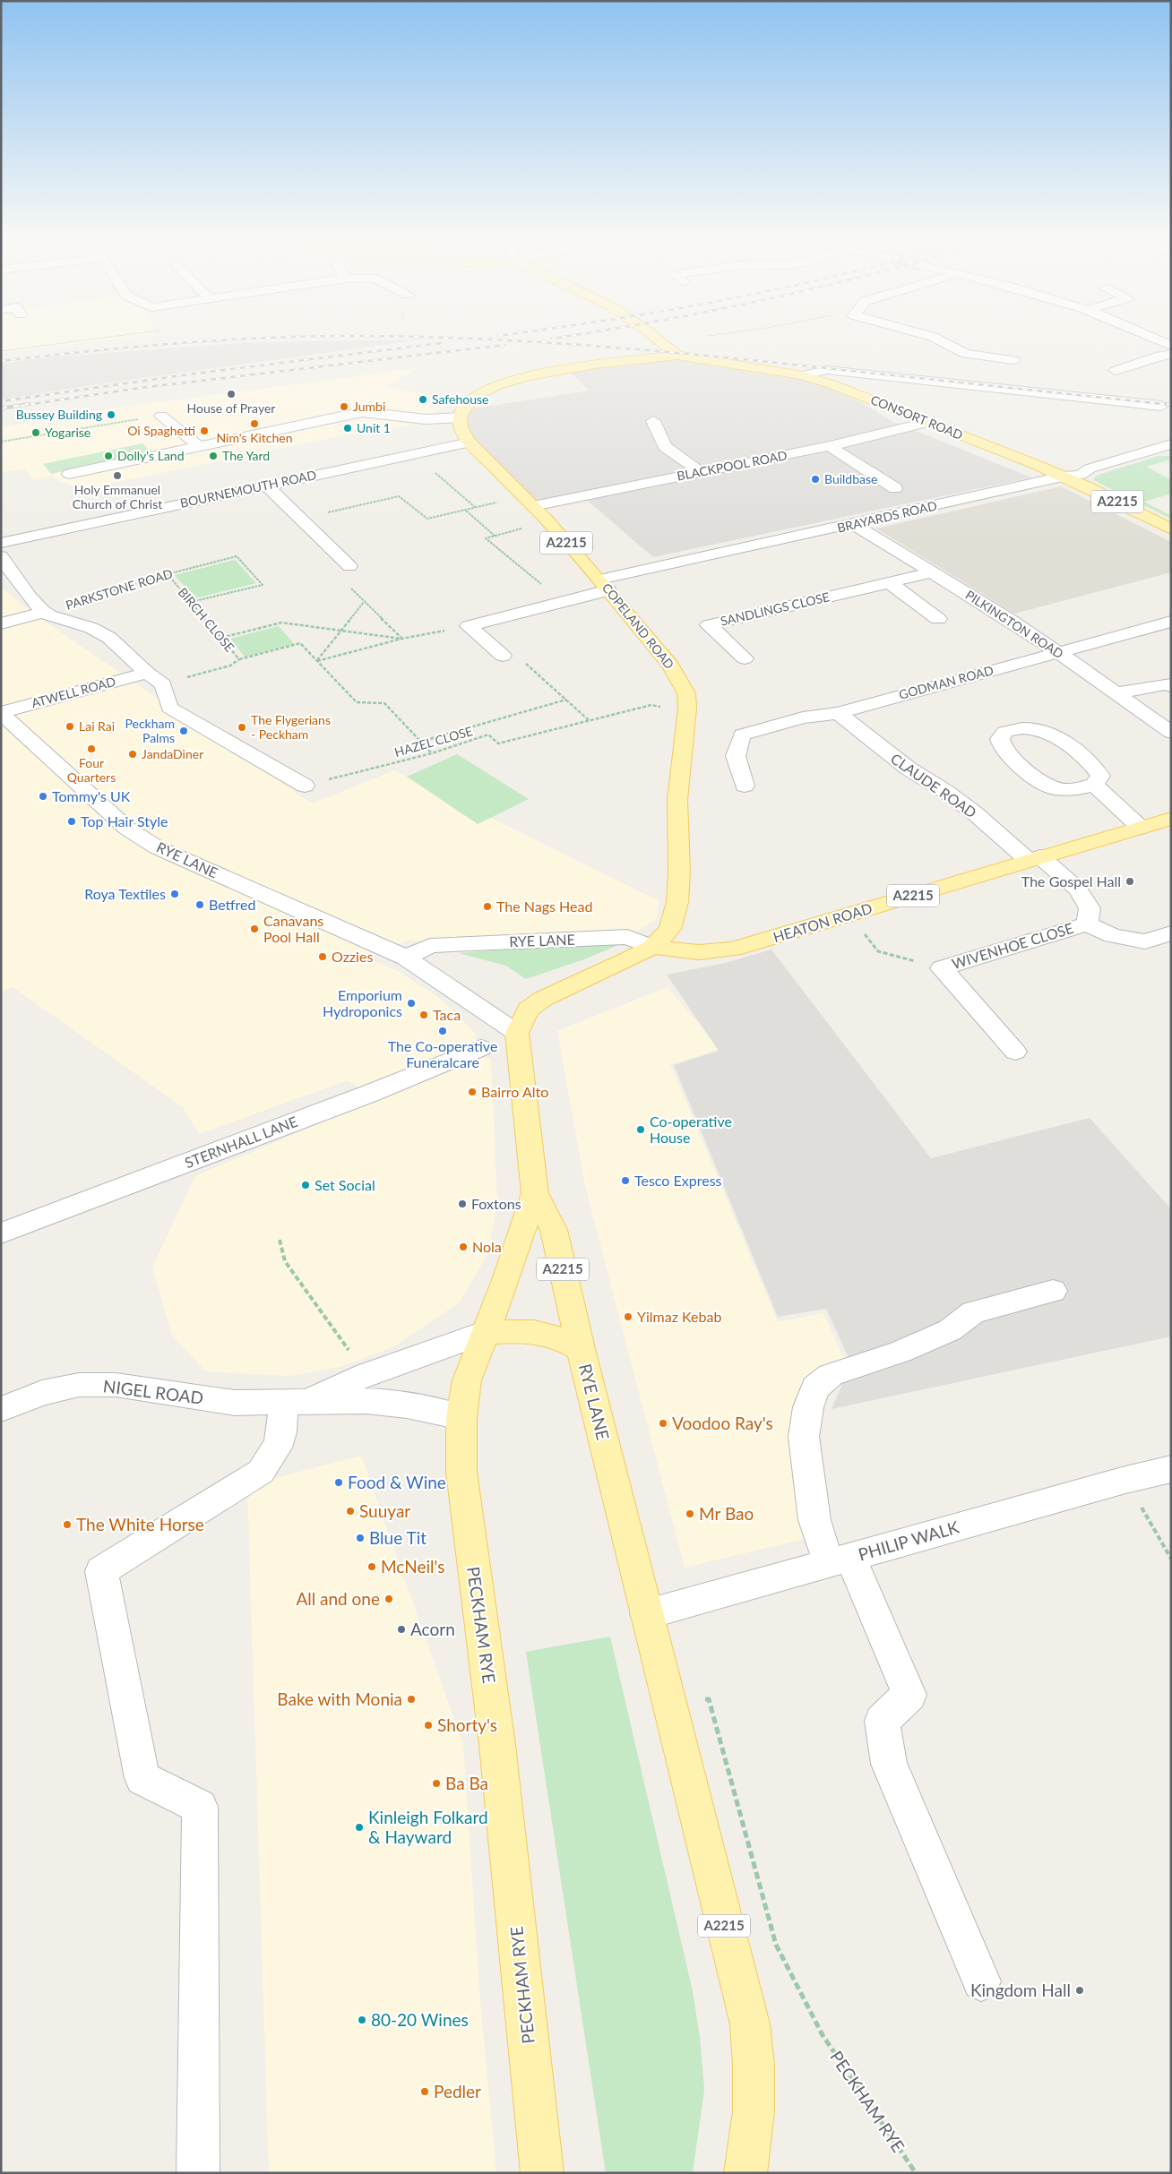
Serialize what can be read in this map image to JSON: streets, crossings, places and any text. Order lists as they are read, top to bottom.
{
  "streets": {
    "main road": [
      "CONSORT ROAD",
      "A2215",
      "COPELAND ROAD",
      "RYE LANE",
      "HEATON ROAD",
      "PECKHAM RYE"
    ],
    "street": [
      "BLACKPOOL ROAD",
      "BOURNEMOUTH ROAD",
      "BRAYARDS ROAD",
      "SANDLINGS CLOSE",
      "PILKINGTON ROAD",
      "GODMAN ROAD",
      "ATWELL ROAD",
      "CLAUDE ROAD",
      "WIVENHOE CLOSE",
      "STERNHALL LANE",
      "NIGEL ROAD",
      "PHILIP WALK"
    ],
    "path": ["PARKSTONE ROAD", "BIRCH CLOSE", "HAZEL CLOSE"]
  },
  "crossings": [
    ["CONSORT ROAD", "BLACKPOOL ROAD"],
    ["CONSORT ROAD", "A2215"],
    ["CONSORT ROAD", "BRAYARDS ROAD"],
    ["BLACKPOOL ROAD", "COPELAND ROAD"],
    ["BOURNEMOUTH ROAD", "COPELAND ROAD"],
    ["A2215", "COPELAND ROAD"],
    ["A2215", "RYE LANE"],
    ["A2215", "PHILIP WALK"],
    ["BRAYARDS ROAD", "PILKINGTON ROAD"],
    ["BRAYARDS ROAD", "COPELAND ROAD"],
    ["PARKSTONE ROAD", "BIRCH CLOSE"],
    ["SANDLINGS CLOSE", "PILKINGTON ROAD"],
    ["PILKINGTON ROAD", "GODMAN ROAD"],
    ["COPELAND ROAD", "RYE LANE"],
    ["COPELAND ROAD", "HEATON ROAD"],
    ["GODMAN ROAD", "CLAUDE ROAD"],
    ["ATWELL ROAD", "RYE LANE"],
    ["CLAUDE ROAD", "HEATON ROAD"],
    ["CLAUDE ROAD", "WIVENHOE CLOSE"],
    ["RYE LANE", "HEATON ROAD"],
    ["RYE LANE", "PHILIP WALK"],
    ["RYE LANE", "PECKHAM RYE"],
    ["HEATON ROAD", "WIVENHOE CLOSE"]
  ],
  "places": [
    "House of Prayer",
    "Safehouse",
    "Jumbi",
    "Bussey Building",
    "Nim's Kitchen",
    "Unit 1",
    "Oi Spaghetti",
    "Yogarise",
    "Dolly's Land",
    "The Yard",
    "Holy Emmanuel Church of Christ",
    "Buildbase",
    "Lai Rai",
    "The Flygerians - Peckham",
    "Peckham Palms",
    "Four Quarters",
    "JandaDiner",
    "Tommy's UK",
    "Top Hair Style",
    "The Gospel Hall",
    "Roya Textiles",
    "Betfred",
    "The Nags Head",
    "Canavans Pool Hall",
    "Ozzies",
    "Emporium Hydroponics",
    "Taca",
    "The Co-operative Funeralcare",
    "Bairro Alto",
    "Co-operative House",
    "Tesco Express",
    "Set Social",
    "Foxtons",
    "Nola",
    "Yilmaz Kebab",
    "Voodoo Ray's",
    "Food & Wine",
    "Suuyar",
    "Mr Bao",
    "The White Horse",
    "Blue Tit",
    "McNeil's",
    "All and one",
    "Acorn",
    "Bake with Monia",
    "Shorty's",
    "Ba Ba",
    "Kinleigh Folkard & Hayward",
    "Kingdom Hall",
    "80-20 Wines",
    "Pedler"
  ]
}
